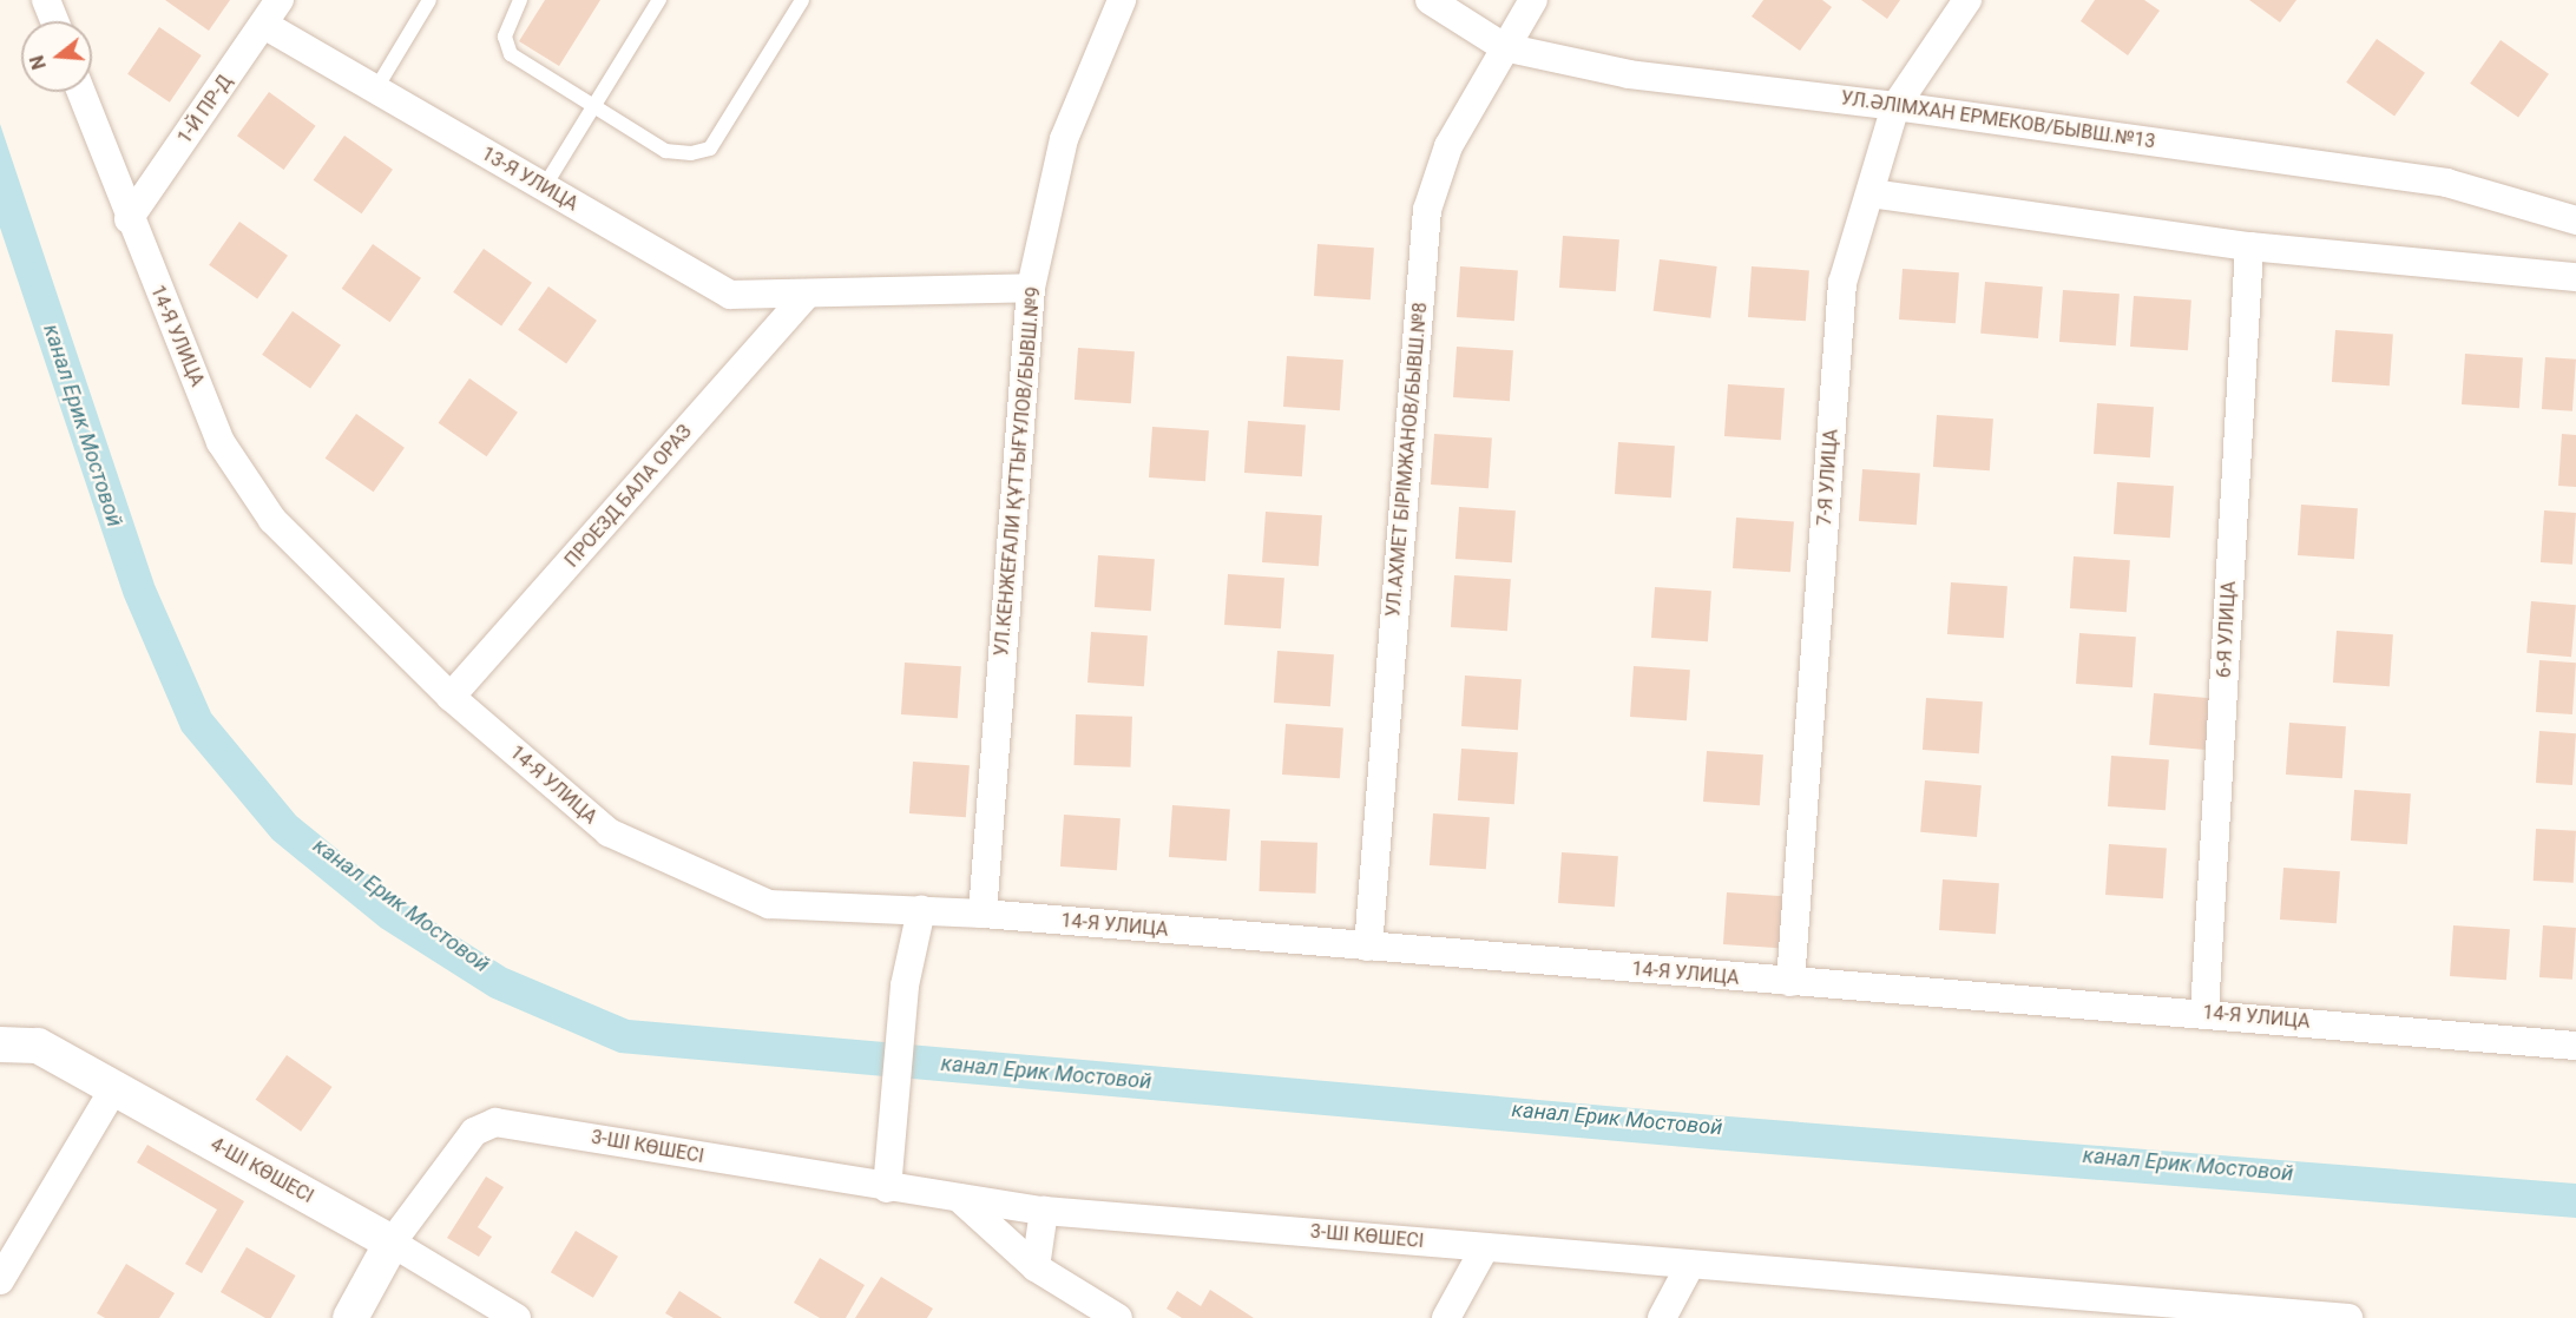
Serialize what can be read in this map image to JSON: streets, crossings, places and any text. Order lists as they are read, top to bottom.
{
  "streets": {
    "street": [
      "1-Й ПР-Д",
      "УЛ.ӘЛІМХАН ЕРМЕКОВ/БЫВШ.№13",
      "13-Я УЛИЦА",
      "14-Я УЛИЦА",
      "УЛ.АХМЕТ БІРІМЖАНОВ/БЫВШ.№8",
      "УЛ.КЕНЖЕҒАЛИ ҚҰТТЫҒҰЛОВ/БЫВШ.№9",
      "7-Я УЛИЦА",
      "ПРОЕЗД БАЛА ОРАЗ",
      "6-Я УЛИЦА",
      "3-ШІ КӨШЕСІ",
      "4-ШІ КӨШЕСІ"
    ]
  },
  "crossings": [
    ["1-Й ПР-Д", "13-Я УЛИЦА"],
    ["1-Й ПР-Д", "14-Я УЛИЦА"],
    ["УЛ.ӘЛІМХАН ЕРМЕКОВ/БЫВШ.№13", "УЛ.АХМЕТ БІРІМЖАНОВ/БЫВШ.№8"],
    ["УЛ.ӘЛІМХАН ЕРМЕКОВ/БЫВШ.№13", "7-Я УЛИЦА"],
    ["13-Я УЛИЦА", "УЛ.КЕНЖЕҒАЛИ ҚҰТТЫҒҰЛОВ/БЫВШ.№9"],
    ["13-Я УЛИЦА", "ПРОЕЗД БАЛА ОРАЗ"],
    ["14-Я УЛИЦА", "УЛ.АХМЕТ БІРІМЖАНОВ/БЫВШ.№8"],
    ["14-Я УЛИЦА", "УЛ.КЕНЖЕҒАЛИ ҚҰТТЫҒҰЛОВ/БЫВШ.№9"],
    ["14-Я УЛИЦА", "7-Я УЛИЦА"],
    ["14-Я УЛИЦА", "ПРОЕЗД БАЛА ОРАЗ"],
    ["14-Я УЛИЦА", "6-Я УЛИЦА"],
    ["3-ШІ КӨШЕСІ", "4-ШІ КӨШЕСІ"]
  ],
  "water": ["канал Ерик Мостовой"],
  "north": "left"
}
